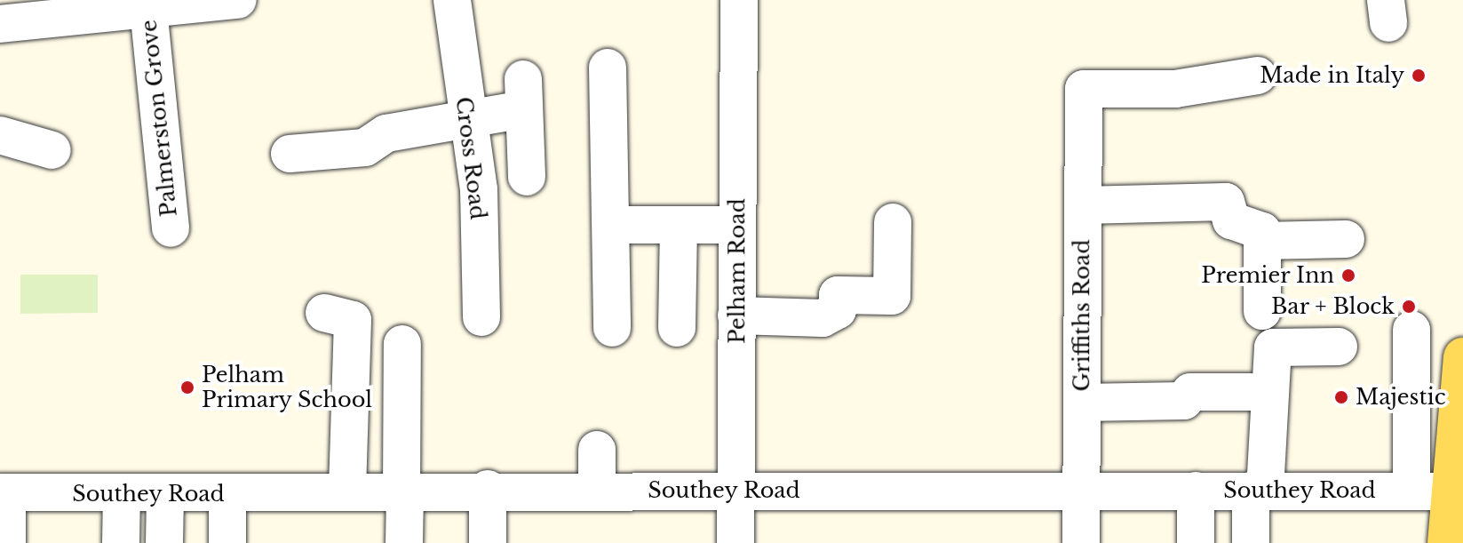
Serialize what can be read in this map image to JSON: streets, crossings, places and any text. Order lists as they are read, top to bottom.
{
  "streets": {
    "street": [
      "Palmerston Grove",
      "Cross Road",
      "Pelham Road",
      "Griffiths Road",
      "Southey Road"
    ]
  },
  "crossings": [
    ["Pelham Road", "Southey Road"],
    ["Griffiths Road", "Southey Road"]
  ],
  "places": [
    "Made in Italy",
    "Premier Inn",
    "Bar + Block",
    "Pelham Primary School",
    "Majestic"
  ]
}
